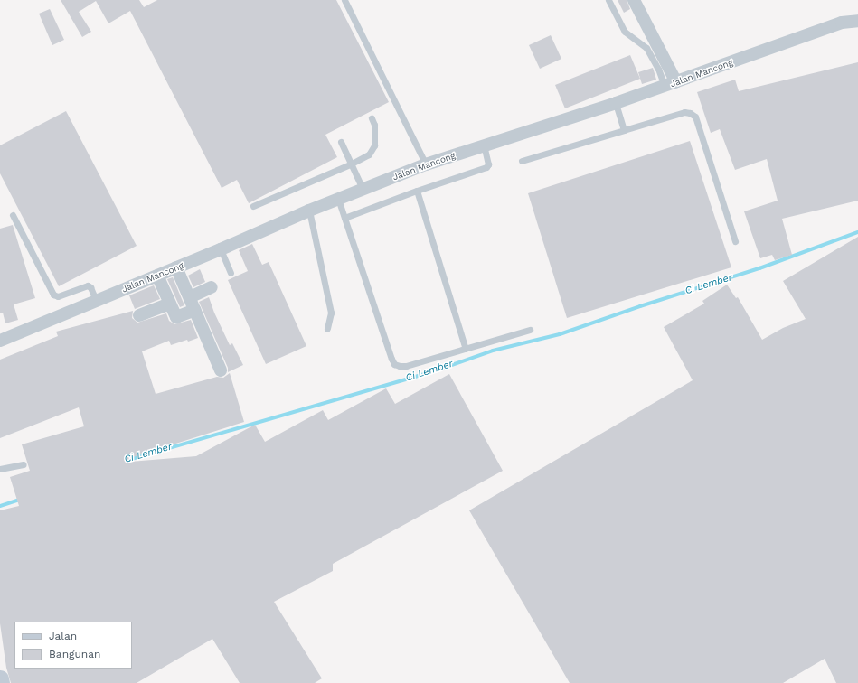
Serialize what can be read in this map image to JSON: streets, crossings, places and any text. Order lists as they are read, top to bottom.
{
  "streets": {
    "street": ["Jalan Mancong"]
  },
  "water": ["Ci Lember"],
  "legend": ["Jalan", "Bangunan"]
}
